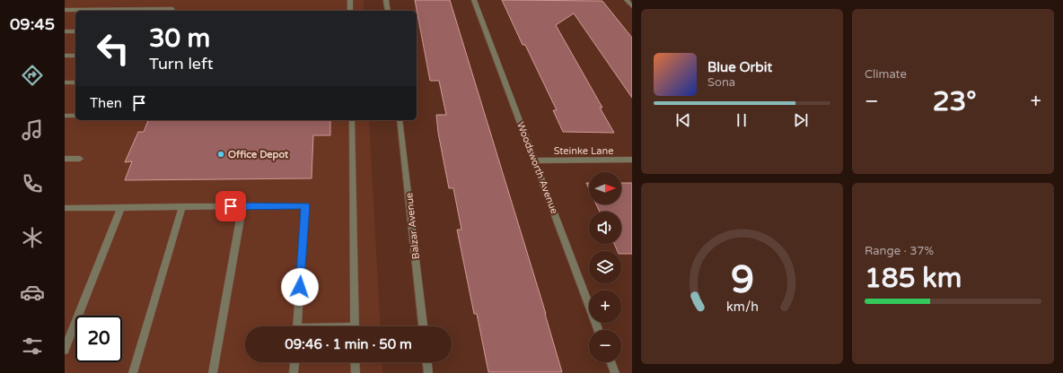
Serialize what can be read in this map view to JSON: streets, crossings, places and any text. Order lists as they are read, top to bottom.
{
  "streets": {
    "street": ["Steinke Lane", "Woodsworth Avenue", "Balzar Avenue"]
  },
  "crossings": [
    ["Steinke Lane", "Woodsworth Avenue"]
  ],
  "places": ["Office Depot"],
  "north": "right",
  "page": {
    "tabs": "09:45",
    "tile": [
      "Climate",
      ["Range · 37%", "185 km"]
    ],
    "turn": ["30 m", "Turn left"],
    "song": ["Blue Orbit", "Sona"],
    "then": "Then",
    "heat": ["−", "23°", "+"],
    "map_buttons": ["+", "−"],
    "limit": "20",
    "trip": "09:46 · 1 min · 50 m",
    "gauge": ["9", "km/h"]
  }
}
